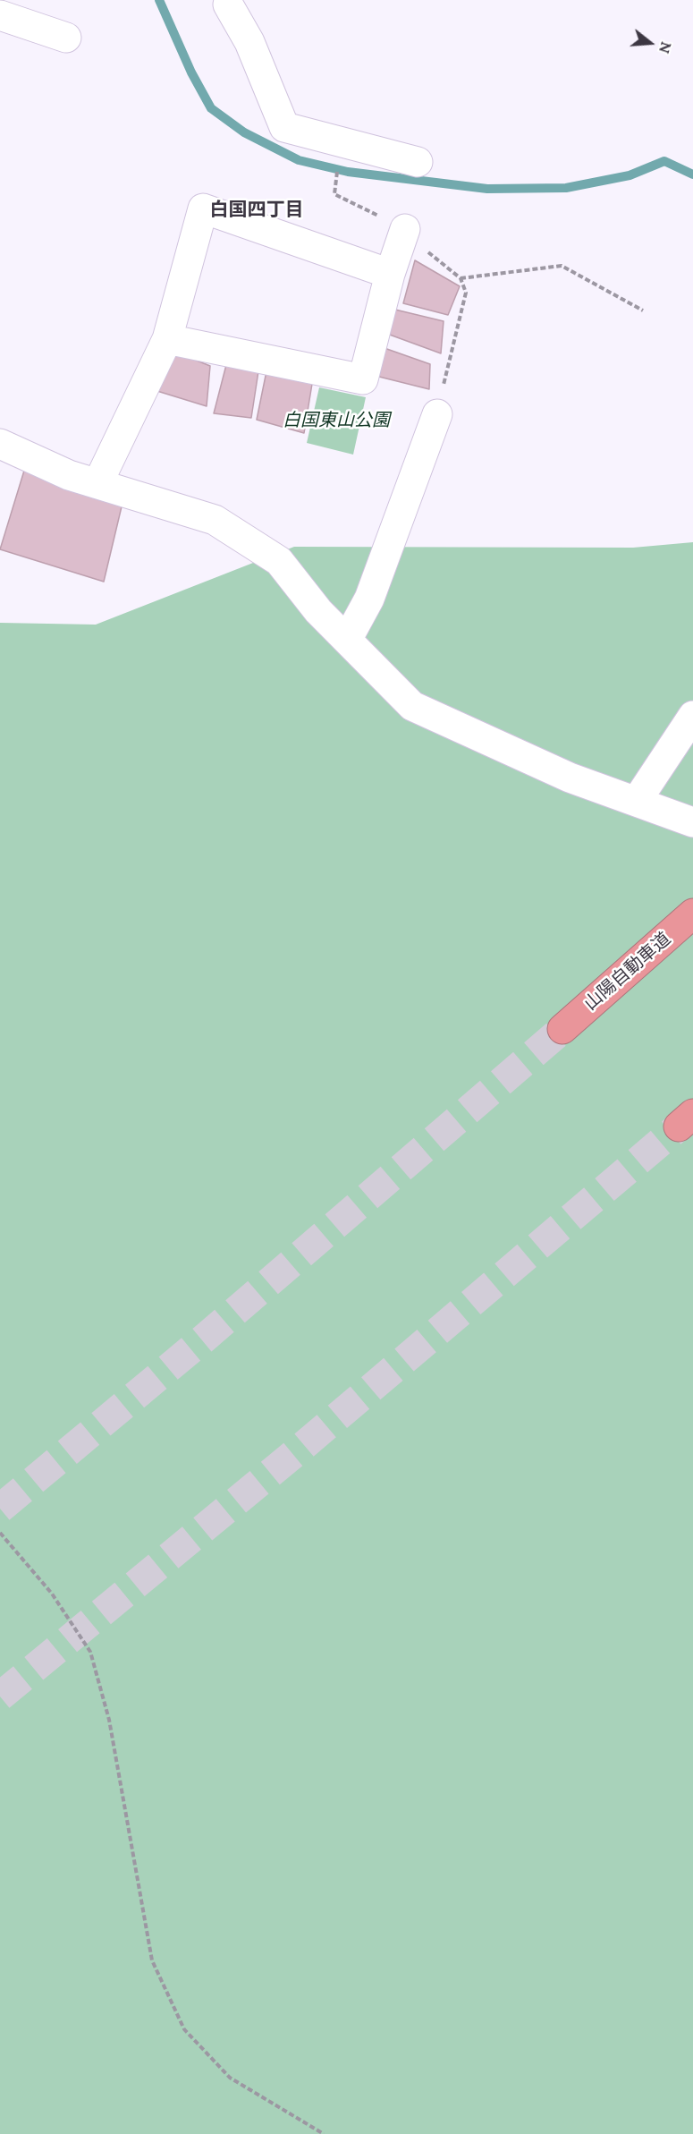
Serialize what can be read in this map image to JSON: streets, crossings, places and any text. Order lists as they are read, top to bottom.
{
  "streets": {
    "highway": ["山陽自動車道"]
  },
  "districts": ["白国四丁目"],
  "parks": ["白国東山公園"],
  "north": "right"
}
